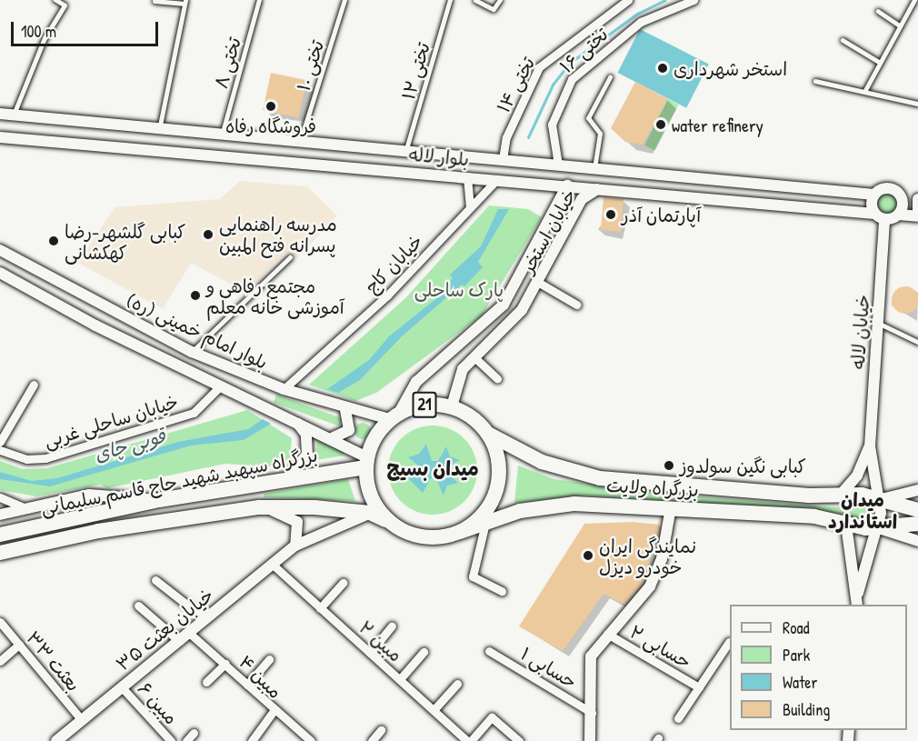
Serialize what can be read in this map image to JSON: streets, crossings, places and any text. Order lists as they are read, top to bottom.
{
  "streets": {
    "highway": ["21", "بزرگراه سپهبد شهید حاج قاسم سلیمانی", "بزرگراه ولایت"],
    "street": [
      "تختی ۱۶",
      "تختی ۱۴",
      "بلوار لاله",
      "خیابان استخر",
      "خیابان کاج",
      "بلوار امام خمینی (ره)",
      "خیابان لاله",
      "خیابان ساحلی غربی",
      "خیابان بعثت ۳۵",
      "مبین ۲",
      "حسابی ۲",
      "بعثت ۳۳",
      "حسابی ۱",
      "مبین ۴",
      "مبین ۶"
    ],
    "lane": ["تختی ۸", "تختی ۱۰", "تختی ۱۲"]
  },
  "crossings": [
    ["تختی ۱۶", "بلوار لاله"],
    ["تختی ۸", "بلوار لاله"],
    ["تختی ۱۰", "بلوار لاله"],
    ["تختی ۱۲", "بلوار لاله"],
    ["تختی ۱۴", "بلوار لاله"],
    ["بلوار لاله", "خیابان استخر"],
    ["بلوار لاله", "خیابان کاج"],
    ["بلوار لاله", "خیابان لاله"],
    ["خیابان استخر", "بلوار امام خمینی (ره)"],
    ["خیابان استخر", "21"],
    ["خیابان استخر", "بزرگراه سپهبد شهید حاج قاسم سلیمانی"],
    ["خیابان استخر", "بزرگراه ولایت"],
    ["خیابان کاج", "بلوار امام خمینی (ره)"],
    ["بلوار امام خمینی (ره)", "21"],
    ["بلوار امام خمینی (ره)", "بزرگراه سپهبد شهید حاج قاسم سلیمانی"],
    ["بلوار امام خمینی (ره)", "بزرگراه ولایت"],
    ["خیابان لاله", "21"],
    ["خیابان لاله", "بزرگراه ولایت"],
    ["21", "بزرگراه سپهبد شهید حاج قاسم سلیمانی"],
    ["21", "بزرگراه ولایت"],
    ["بزرگراه سپهبد شهید حاج قاسم سلیمانی", "بزرگراه ولایت"],
    ["بزرگراه سپهبد شهید حاج قاسم سلیمانی", "خیابان بعثت ۳۵"],
    ["خیابان بعثت ۳۵", "مبین ۲"],
    ["خیابان بعثت ۳۵", "بعثت ۳۳"],
    ["خیابان بعثت ۳۵", "مبین ۴"],
    ["خیابان بعثت ۳۵", "مبین ۶"]
  ],
  "districts": ["میدان بسیج", "میدان استاندارد"],
  "water": ["قوبی چای"],
  "parks": ["پارک ساحلی"],
  "places": [
    "استخر شهرداری",
    "فروشگاه رفاه",
    "water refinery",
    "آپارتمان آذر",
    "مدرسه راهنمایی پسرانه فتح المبین",
    "کبابی گلشهر-رضا کهکشانی",
    "مجتمع رفاهی و آموزشی خانه معلم",
    "کبابی نگین سولدوز",
    "نمایندگی ایران خودرو دیزل"
  ],
  "legend": [
    "Road",
    "Park",
    "Water",
    "Building"
  ],
  "scale_bar": "100 m"
}
